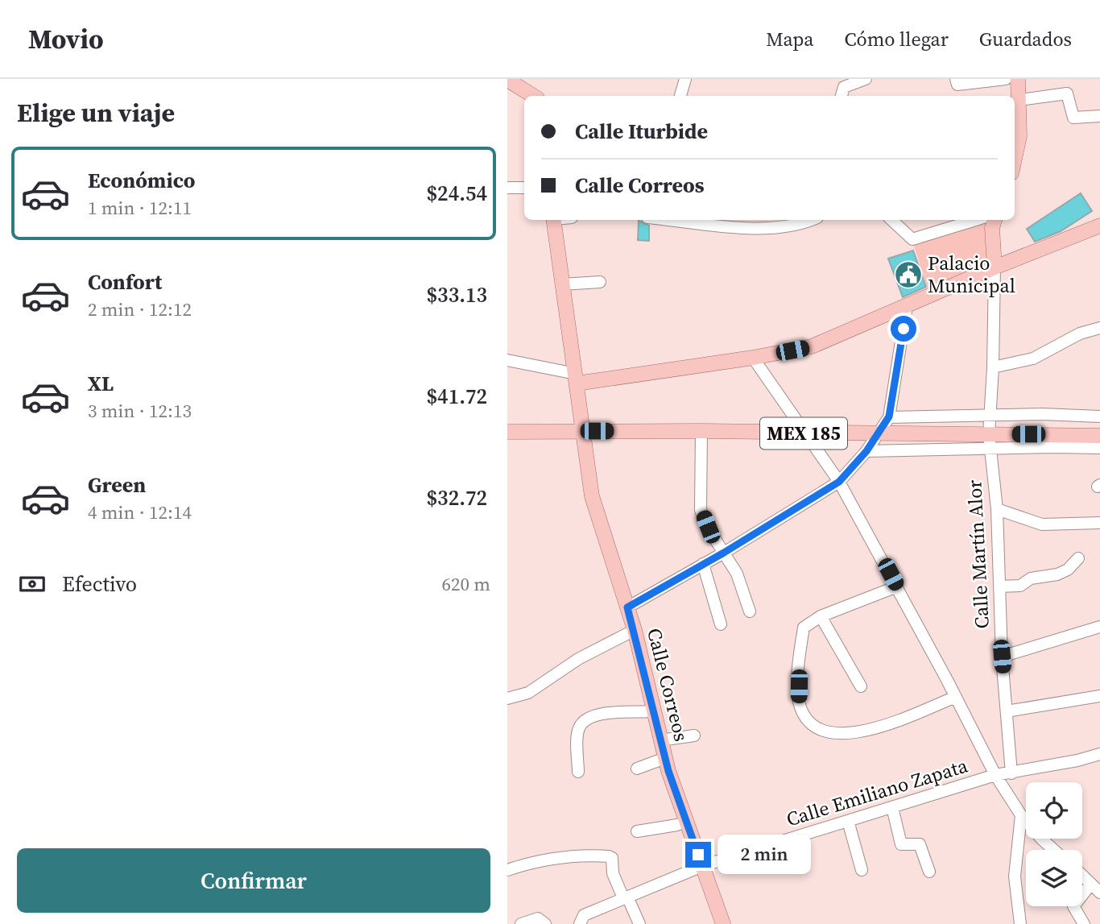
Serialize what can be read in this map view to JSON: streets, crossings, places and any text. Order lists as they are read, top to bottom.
{
  "streets": {
    "main road": ["MEX 185", "Calle Correos"],
    "street": ["Calle Martín Alor", "Calle Emiliano Zapata"]
  },
  "crossings": [
    ["MEX 185", "Calle Martín Alor"],
    ["MEX 185", "Calle Correos"],
    ["Calle Martín Alor", "Calle Emiliano Zapata"],
    ["Calle Correos", "Calle Emiliano Zapata"]
  ],
  "places": {
    "public building": ["Palacio Municipal"]
  },
  "page": {
    "header": "Movio",
    "nav": ["Mapa", "Cómo llegar", "Guardados"],
    "heading": "Elige un viaje",
    "banner": ["Calle Iturbide", "Calle Correos"],
    "list": [
      {
        "name": "Económico",
        "note": "1 min · 12:11",
        "value": "$24.54"
      },
      {
        "name": "Confort",
        "note": "2 min · 12:12",
        "value": "$33.13"
      },
      {
        "name": "XL",
        "note": "3 min · 12:13",
        "value": "$41.72"
      },
      {
        "name": "Green",
        "note": "4 min · 12:14",
        "value": "$32.72"
      }
    ],
    "pay": ["Efectivo", "620 m"],
    "bubble": "2 min",
    "buttons": "Confirmar"
  }
}
